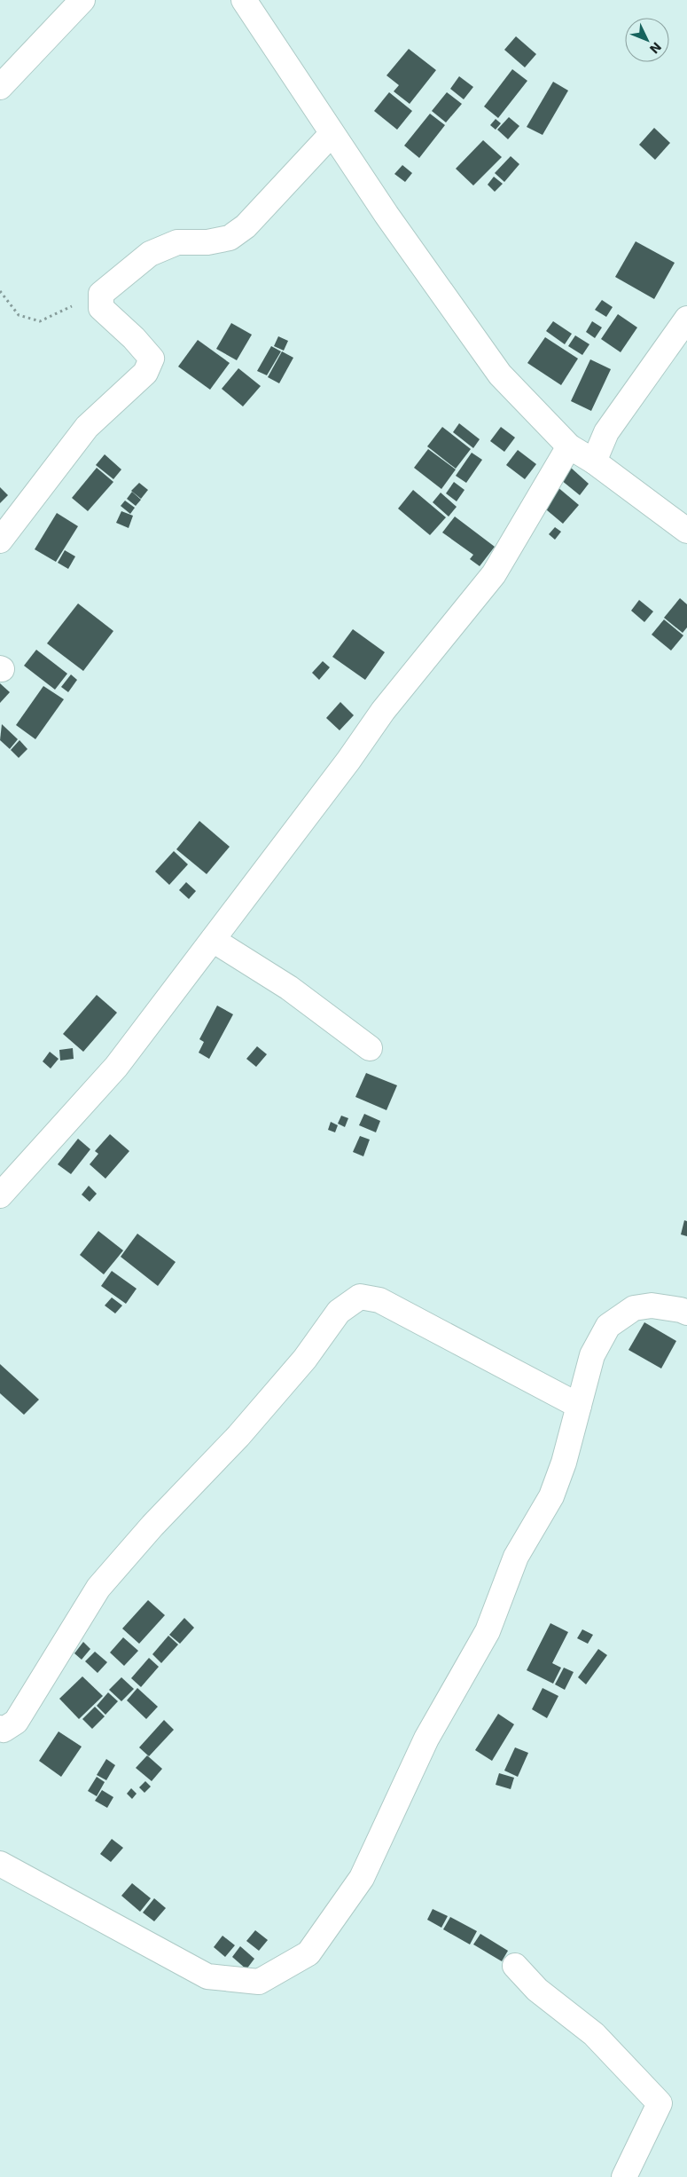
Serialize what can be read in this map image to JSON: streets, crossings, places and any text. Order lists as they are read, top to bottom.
{
  "north": "bottom right"
}
